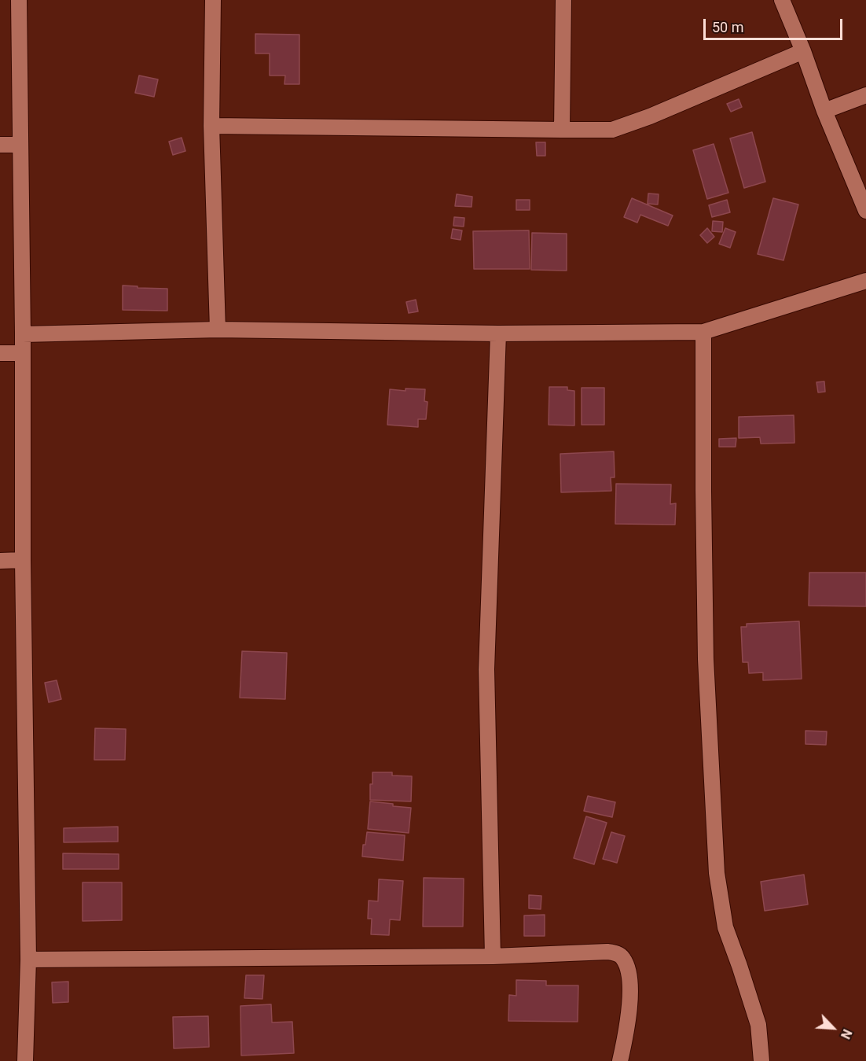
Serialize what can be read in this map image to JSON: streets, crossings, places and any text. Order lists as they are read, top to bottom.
{
  "scale_bar": "50 m",
  "north": "bottom right"
}
